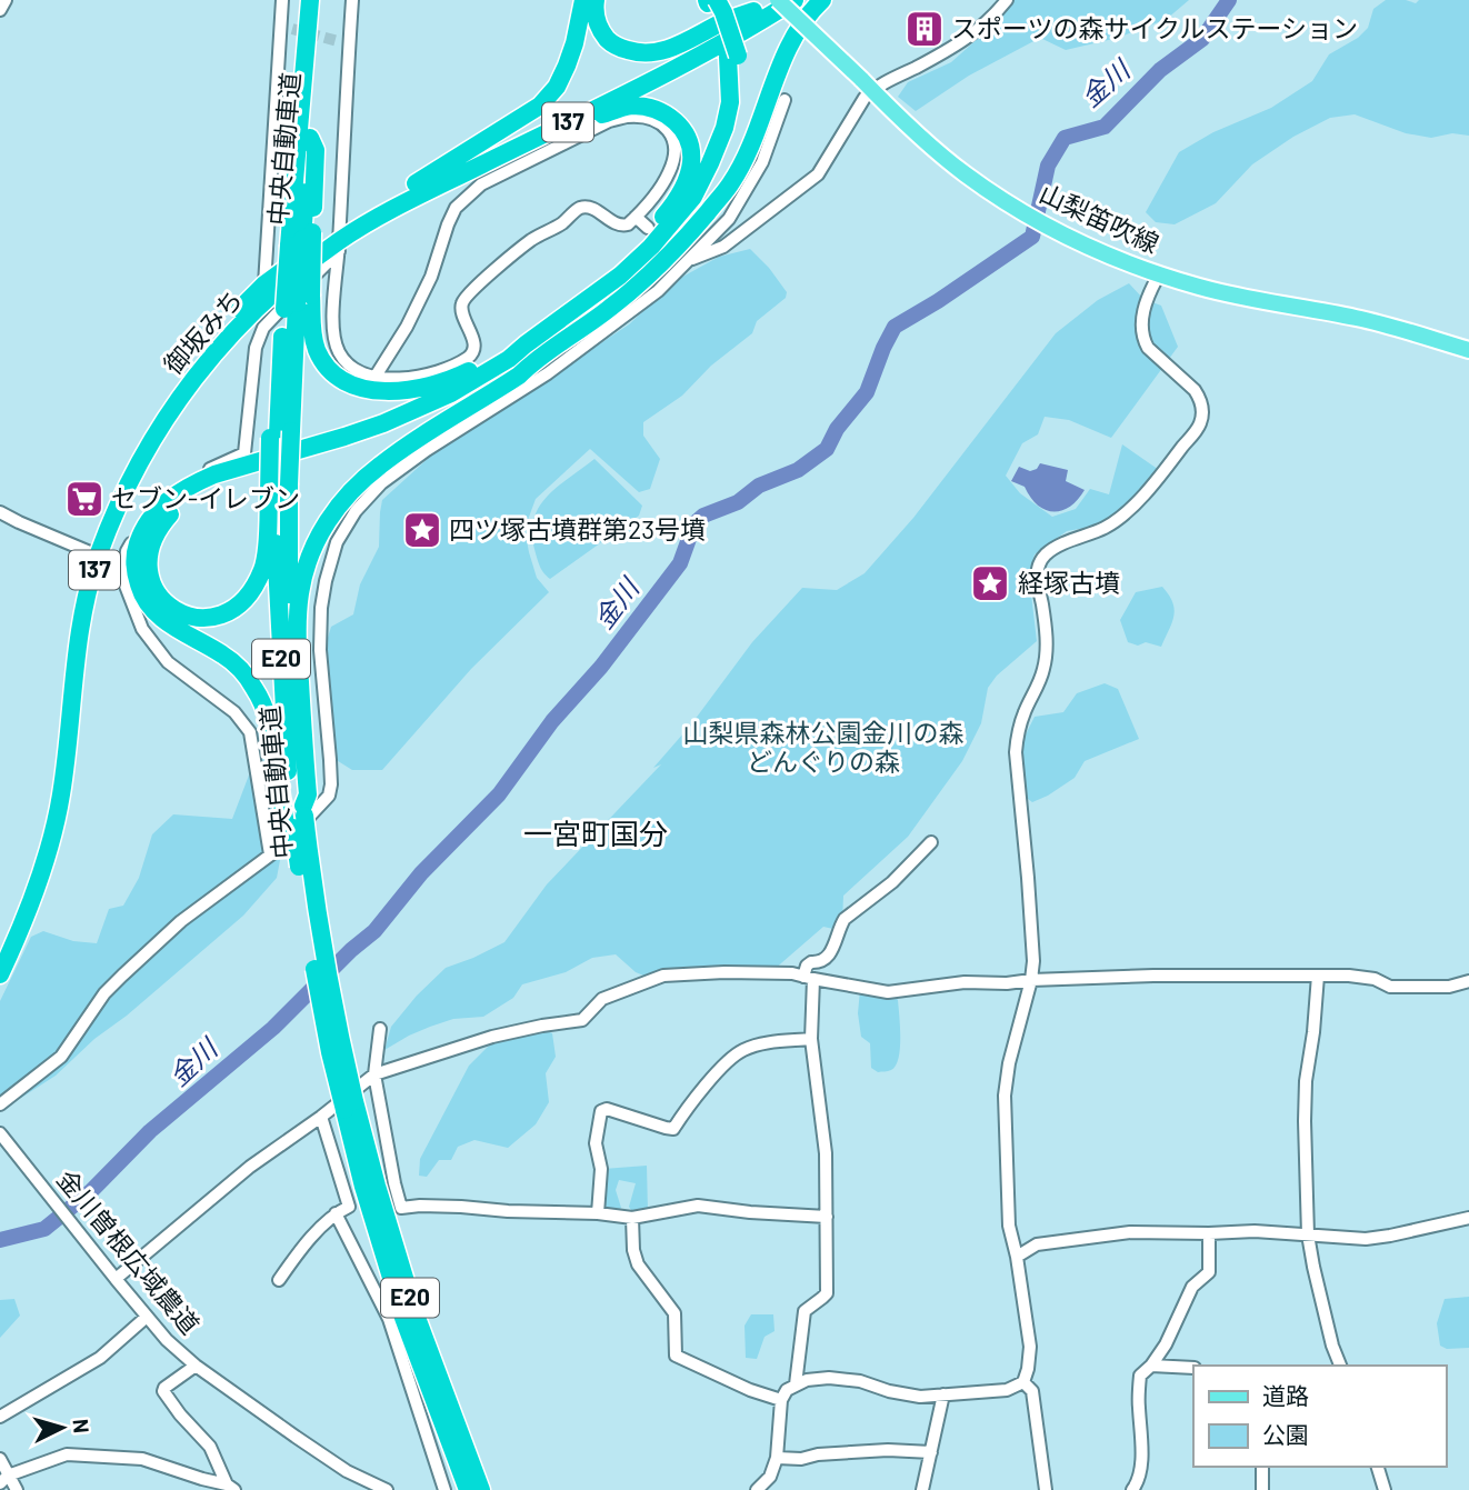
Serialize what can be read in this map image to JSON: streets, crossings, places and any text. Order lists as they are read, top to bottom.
{
  "streets": {
    "highway": [
      "137",
      "中央自動車道",
      "御坂みち",
      "E20"
    ],
    "main road": ["山梨笛吹線"],
    "street": ["金川曽根広域農道"]
  },
  "crossings": [
    ["山梨笛吹線", "御坂みち"]
  ],
  "districts": ["一宮町国分"],
  "water": ["金川"],
  "parks": ["山梨県森林公園金川の森 どんぐりの森"],
  "places": {
    "building": ["スポーツの森サイクルステーション"],
    "supermarket": ["セブン-イレブン"],
    "place": ["四ツ塚古墳群第23号墳", "経塚古墳"]
  },
  "legend": ["道路", "公園"],
  "north": "right"
}
